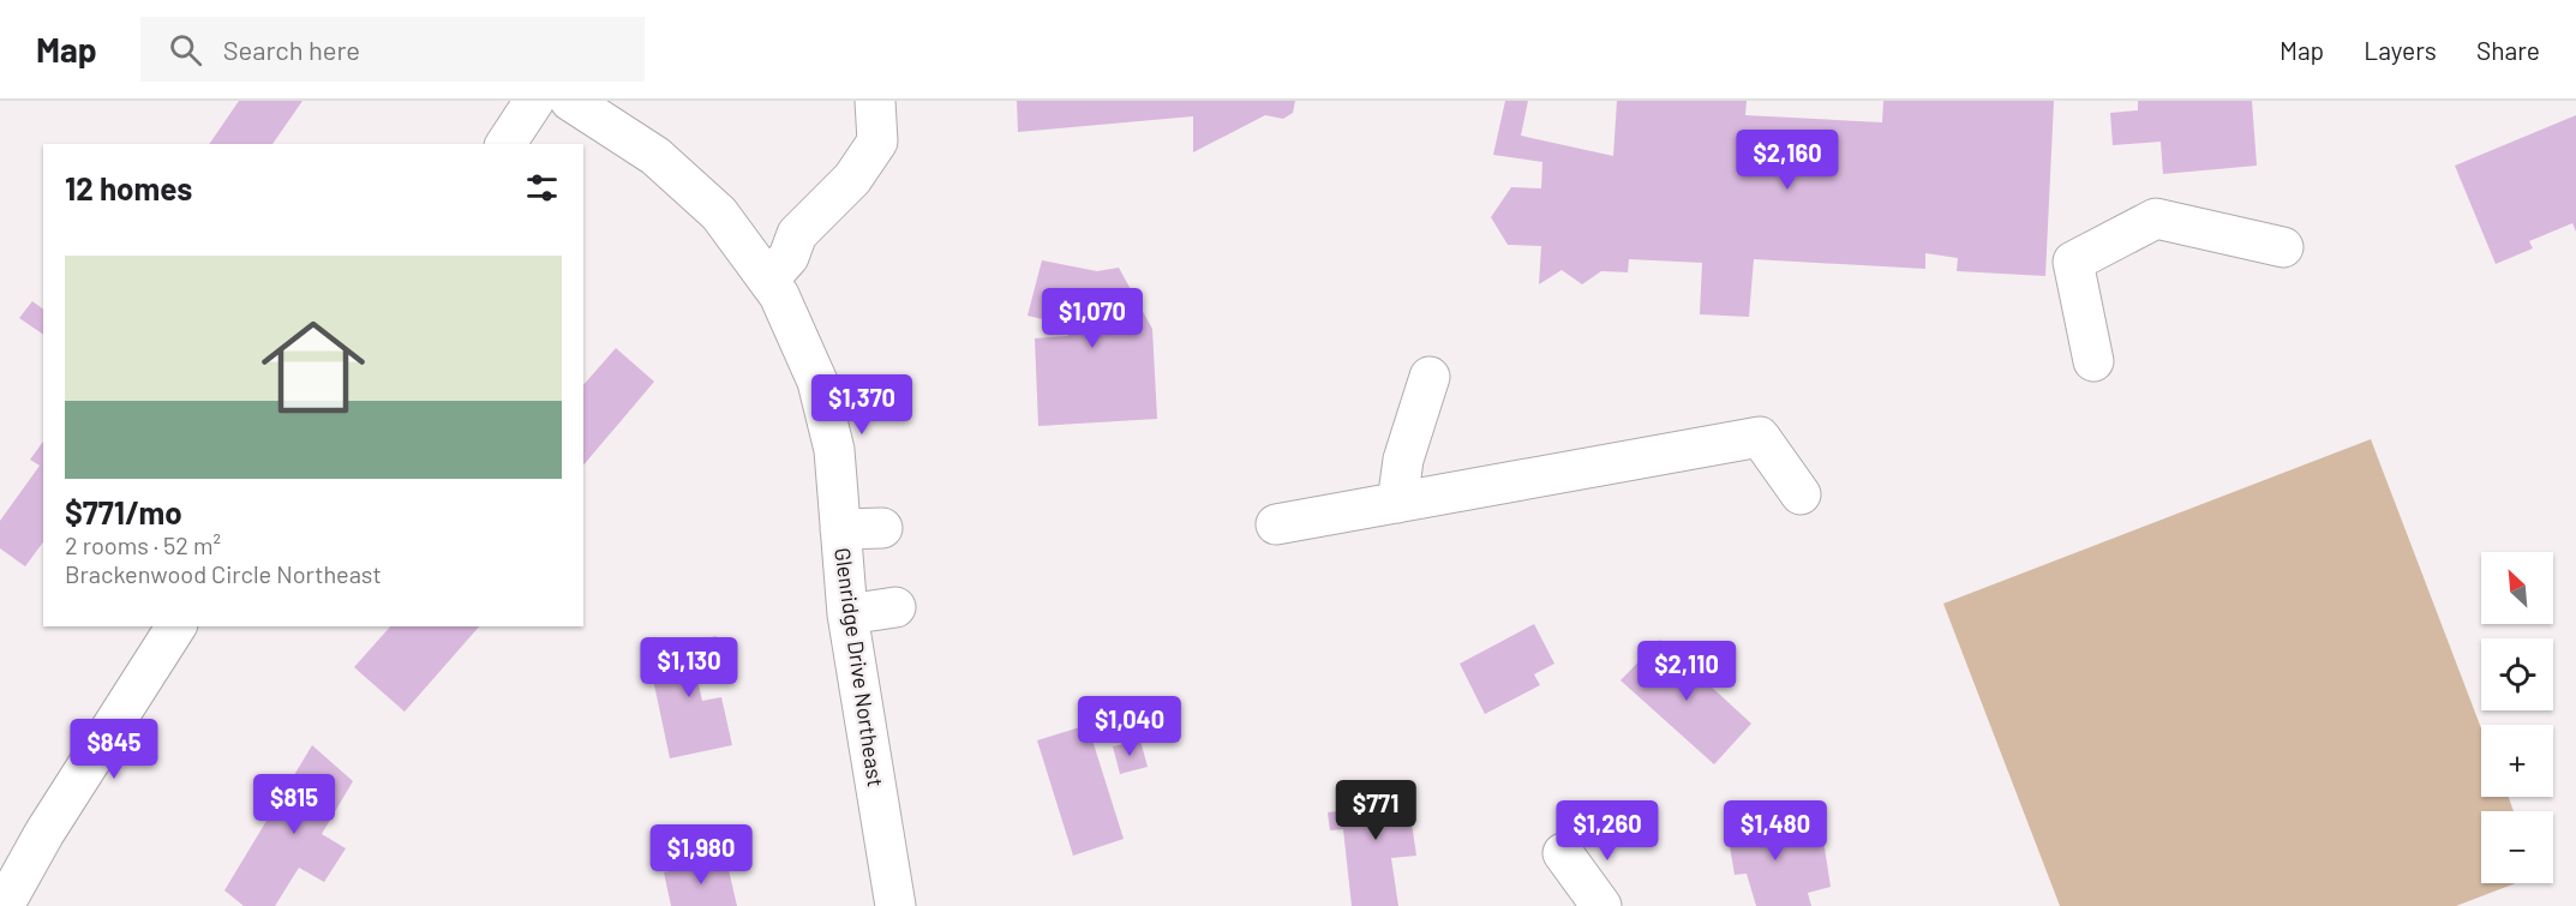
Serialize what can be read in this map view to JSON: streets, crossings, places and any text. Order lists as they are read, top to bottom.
{
  "streets": {
    "street": ["Glenridge Drive Northeast"]
  },
  "north": "top left",
  "page": {
    "header": "Map",
    "search": "Search here",
    "nav": ["Map", "Layers", "Share"],
    "price": [
      "$2,160",
      "$1,070",
      "$1,370",
      "$1,130",
      "$2,110",
      "$1,040",
      "$845",
      "$815",
      "$771",
      "$1,260",
      "$1,480",
      "$1,980"
    ],
    "heading": "12 homes",
    "list": [
      {
        "name": "$771/mo",
        "note": "2 rooms · 52 m² · Brackenwood Circle Northeast"
      }
    ],
    "map_buttons": ["+", "−"]
  }
}
